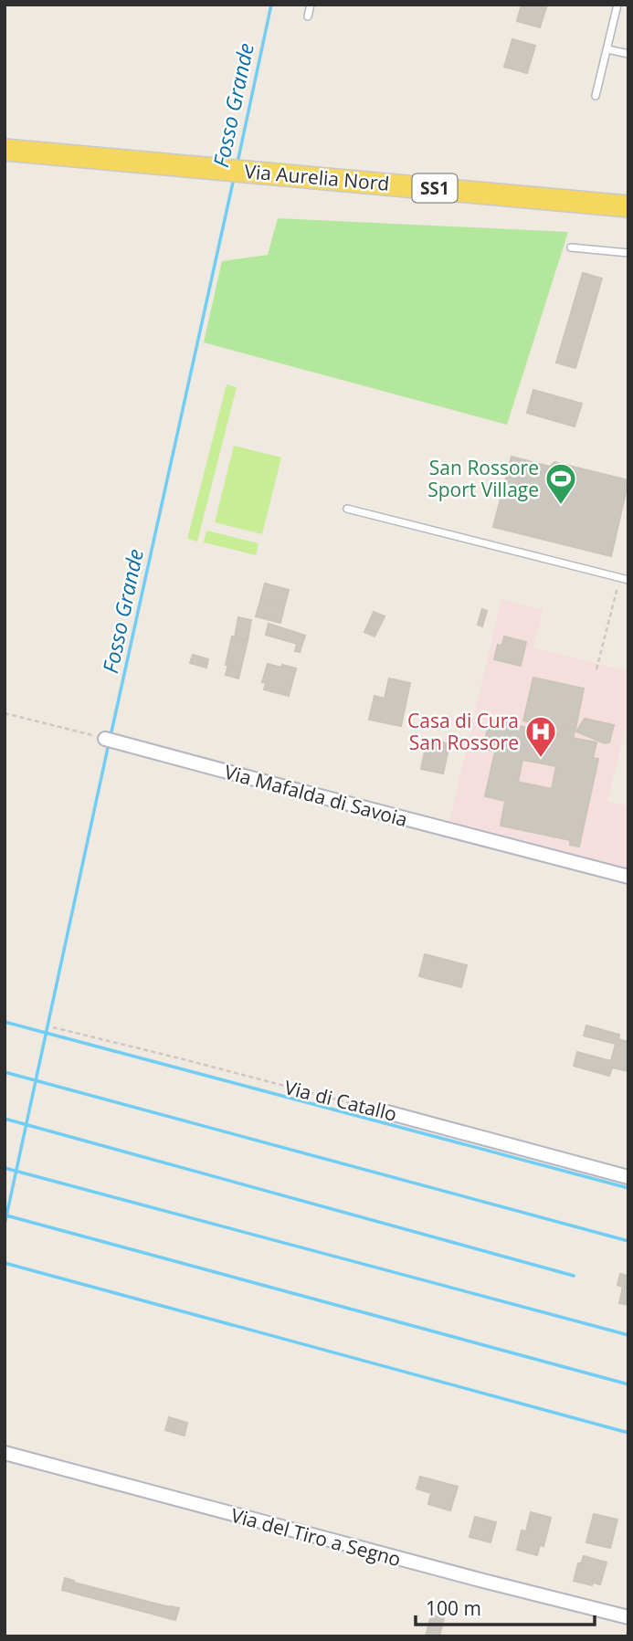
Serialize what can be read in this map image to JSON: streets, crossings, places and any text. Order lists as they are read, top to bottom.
{
  "streets": {
    "main road": ["Via Aurelia Nord", "SS1"],
    "street": ["Via Mafalda di Savoia", "Via di Catallo", "Via del Tiro a Segno"]
  },
  "water": ["Fosso Grande"],
  "places": {
    "sports": ["San Rossore Sport Village"],
    "hospital": ["Casa di Cura San Rossore"]
  },
  "scale_bar": "100 m"
}
